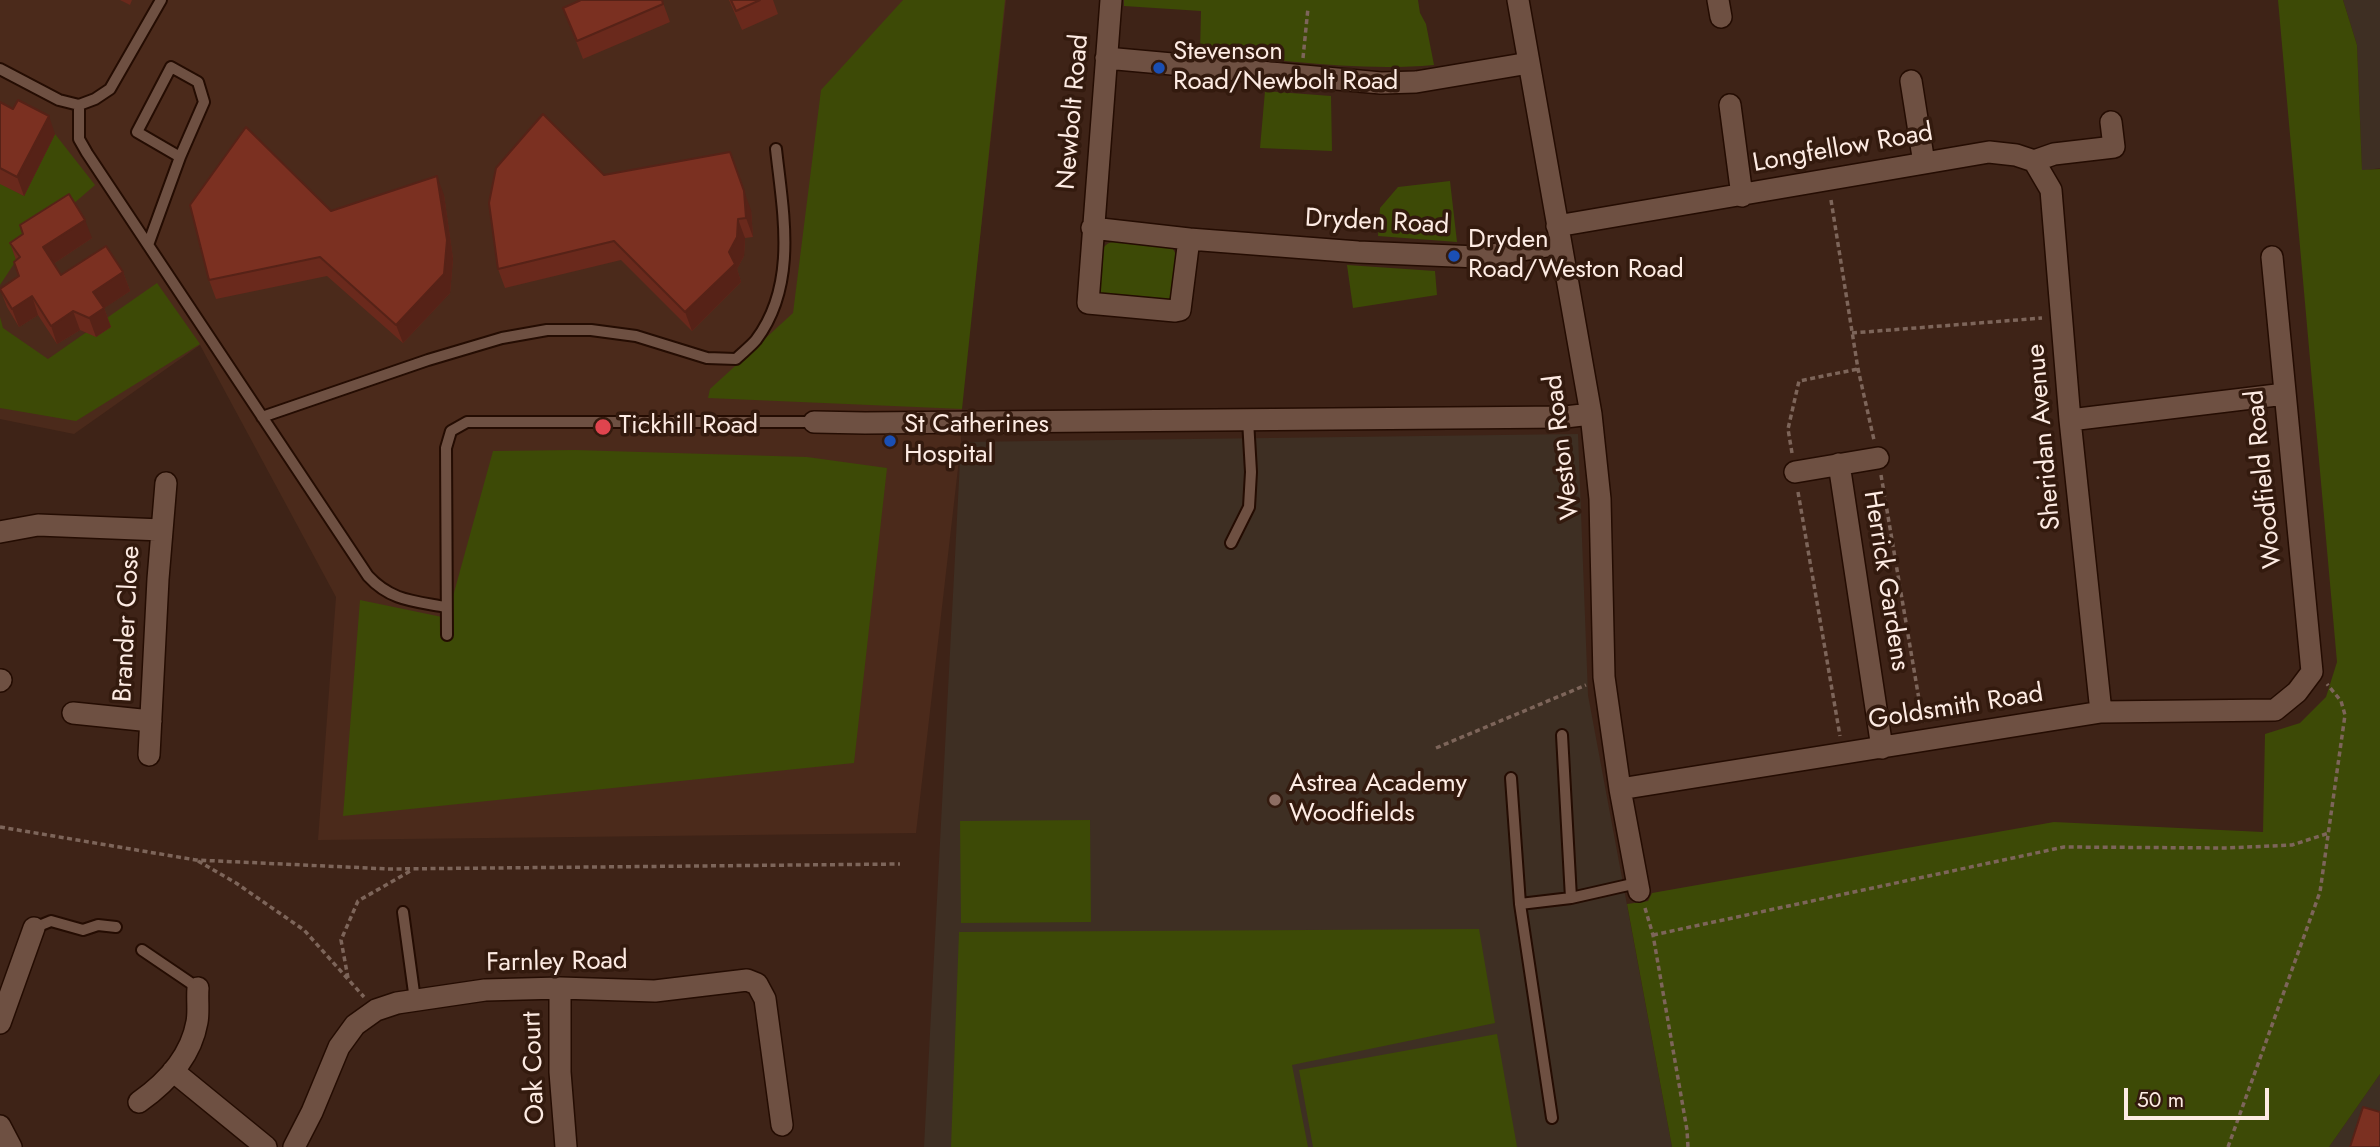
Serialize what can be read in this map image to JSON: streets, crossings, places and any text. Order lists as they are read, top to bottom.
{
  "streets": {
    "street": [
      "Newbolt Road",
      "Longfellow Road",
      "Dryden Road",
      "Sheridan Avenue",
      "Weston Road",
      "Woodfield Road",
      "Herrick Gardens",
      "Brander Close",
      "Goldsmith Road",
      "Farnley Road",
      "Oak Court"
    ]
  },
  "crossings": [
    ["Newbolt Road", "Dryden Road"],
    ["Longfellow Road", "Dryden Road"],
    ["Longfellow Road", "Sheridan Avenue"],
    ["Longfellow Road", "Weston Road"],
    ["Dryden Road", "Weston Road"],
    ["Sheridan Avenue", "Goldsmith Road"],
    ["Weston Road", "Goldsmith Road"],
    ["Woodfield Road", "Goldsmith Road"],
    ["Herrick Gardens", "Goldsmith Road"],
    ["Farnley Road", "Oak Court"]
  ],
  "places": [
    "Stevenson Road/Newbolt Road",
    "Dryden Road/Weston Road",
    "Tickhill Road",
    "St Catherines Hospital",
    "Astrea Academy Woodfields"
  ],
  "scale_bar": "50 m"
}
